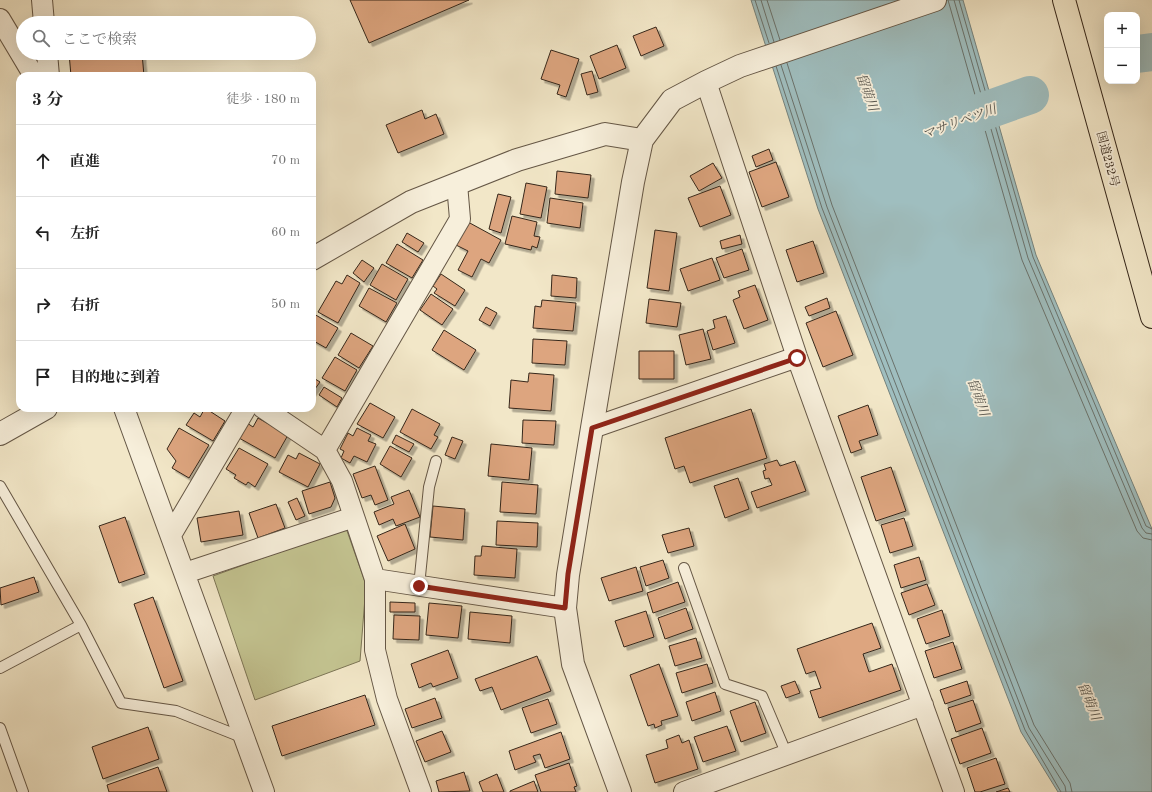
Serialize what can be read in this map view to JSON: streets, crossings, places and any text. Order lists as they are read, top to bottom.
{
  "streets": {
    "highway": ["国道232号"]
  },
  "water": ["留萌川", "マサリベツ川"],
  "page": {
    "map_buttons": ["+", "−"],
    "search": "ここで検索",
    "heading": ["3 分", "徒歩 · 180 m"],
    "list": [
      ["直進", "70 m"],
      ["左折", "60 m"],
      ["右折", "50 m"],
      "目的地に到着"
    ]
  }
}
